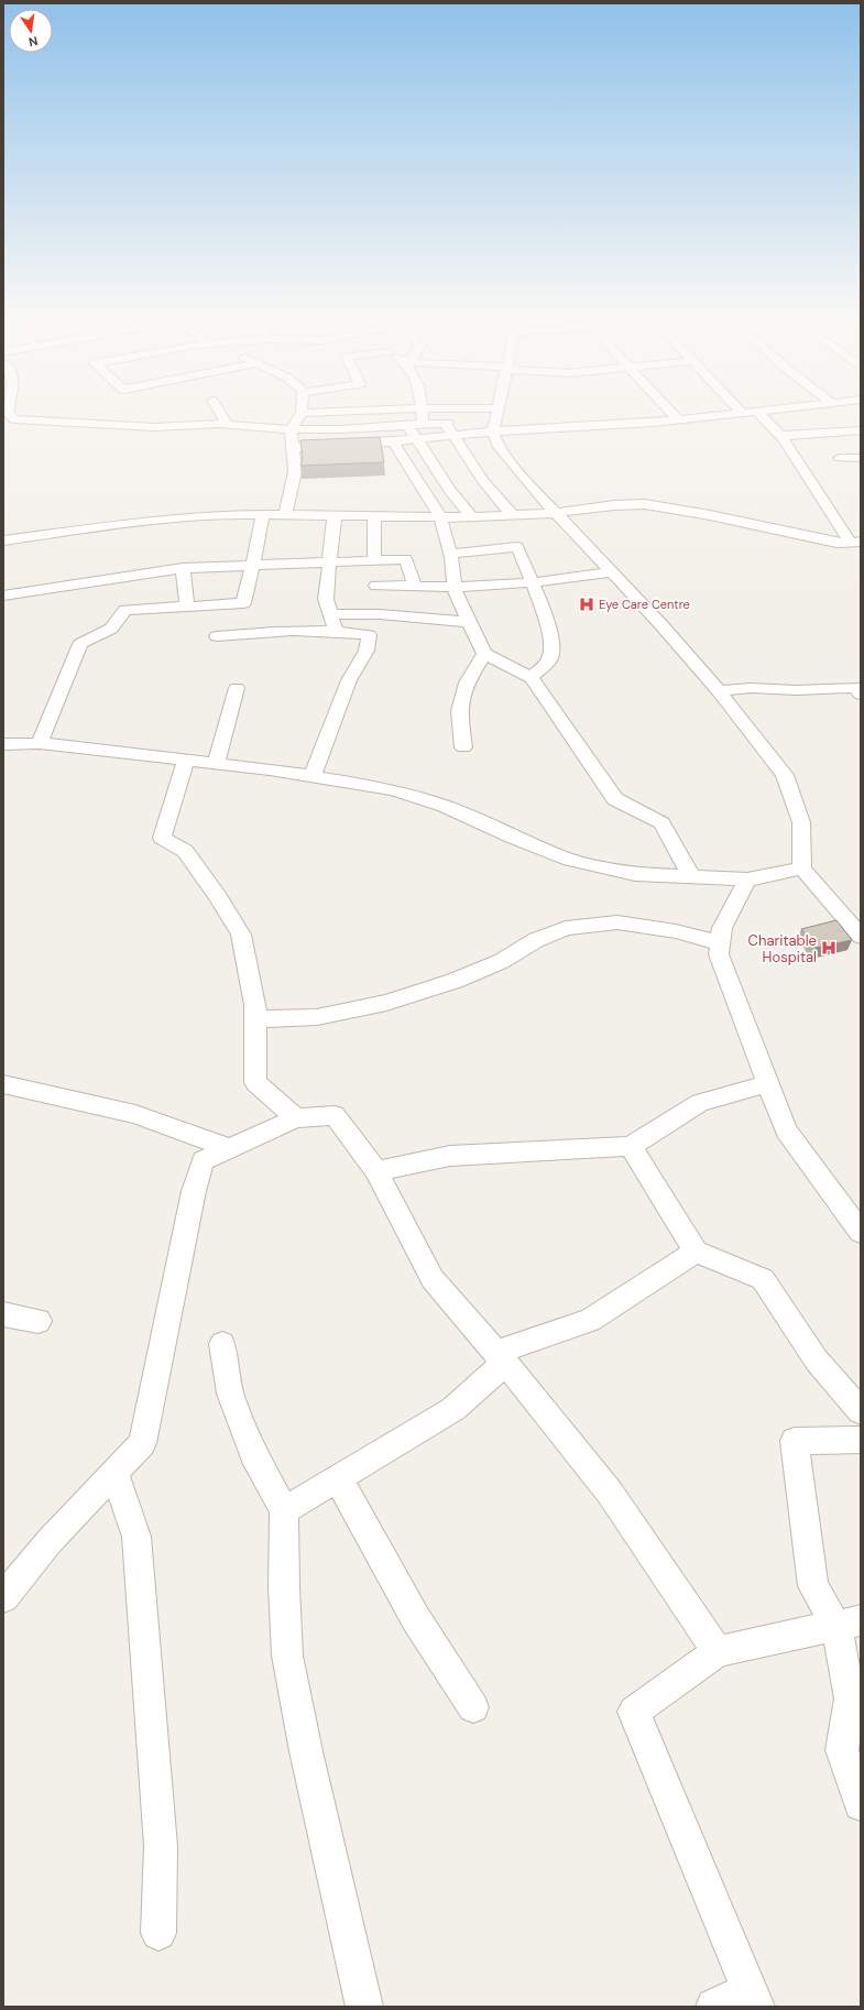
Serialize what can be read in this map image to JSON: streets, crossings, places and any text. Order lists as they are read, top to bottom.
{
  "places": {
    "hospital": ["Eye Care Centre", "Charitable Hospital"]
  },
  "north": "bottom"
}
